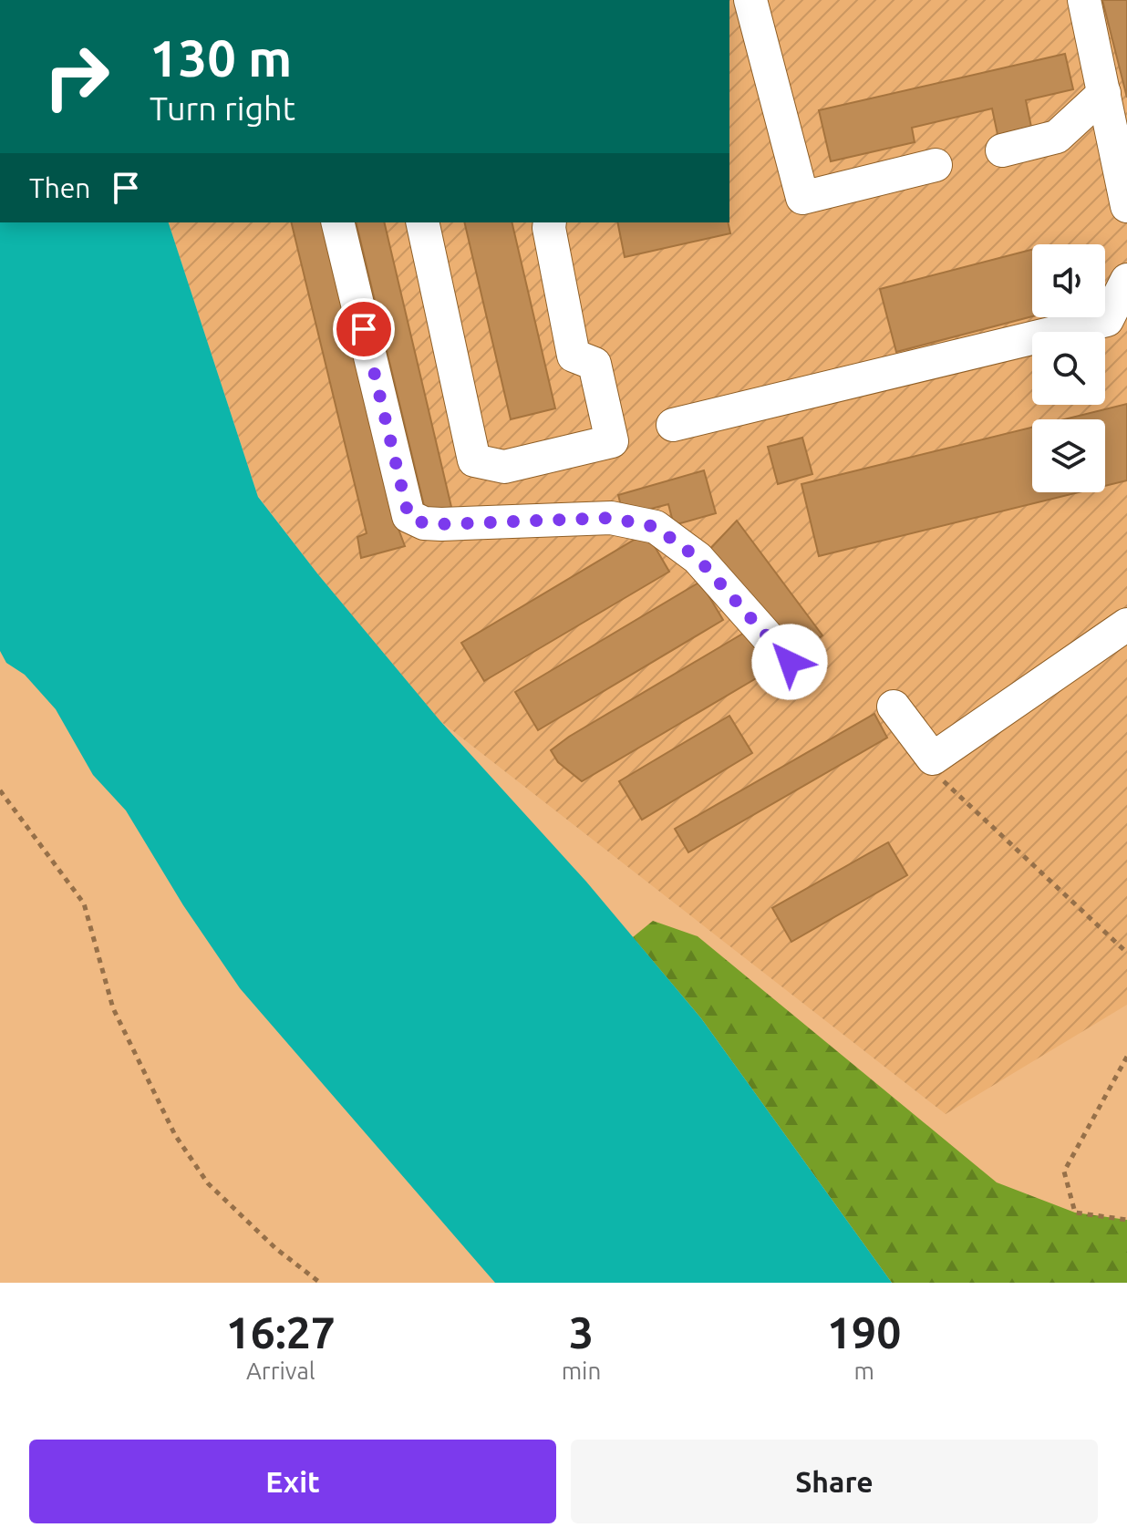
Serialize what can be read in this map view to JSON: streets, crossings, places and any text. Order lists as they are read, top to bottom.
{
  "page": {
    "turn": ["130 m", "Turn right"],
    "then": "Then",
    "eta": [
      "16:27",
      "Arrival",
      "3",
      "min",
      "190",
      "m"
    ],
    "buttons": ["Exit", "Share"]
  }
}
